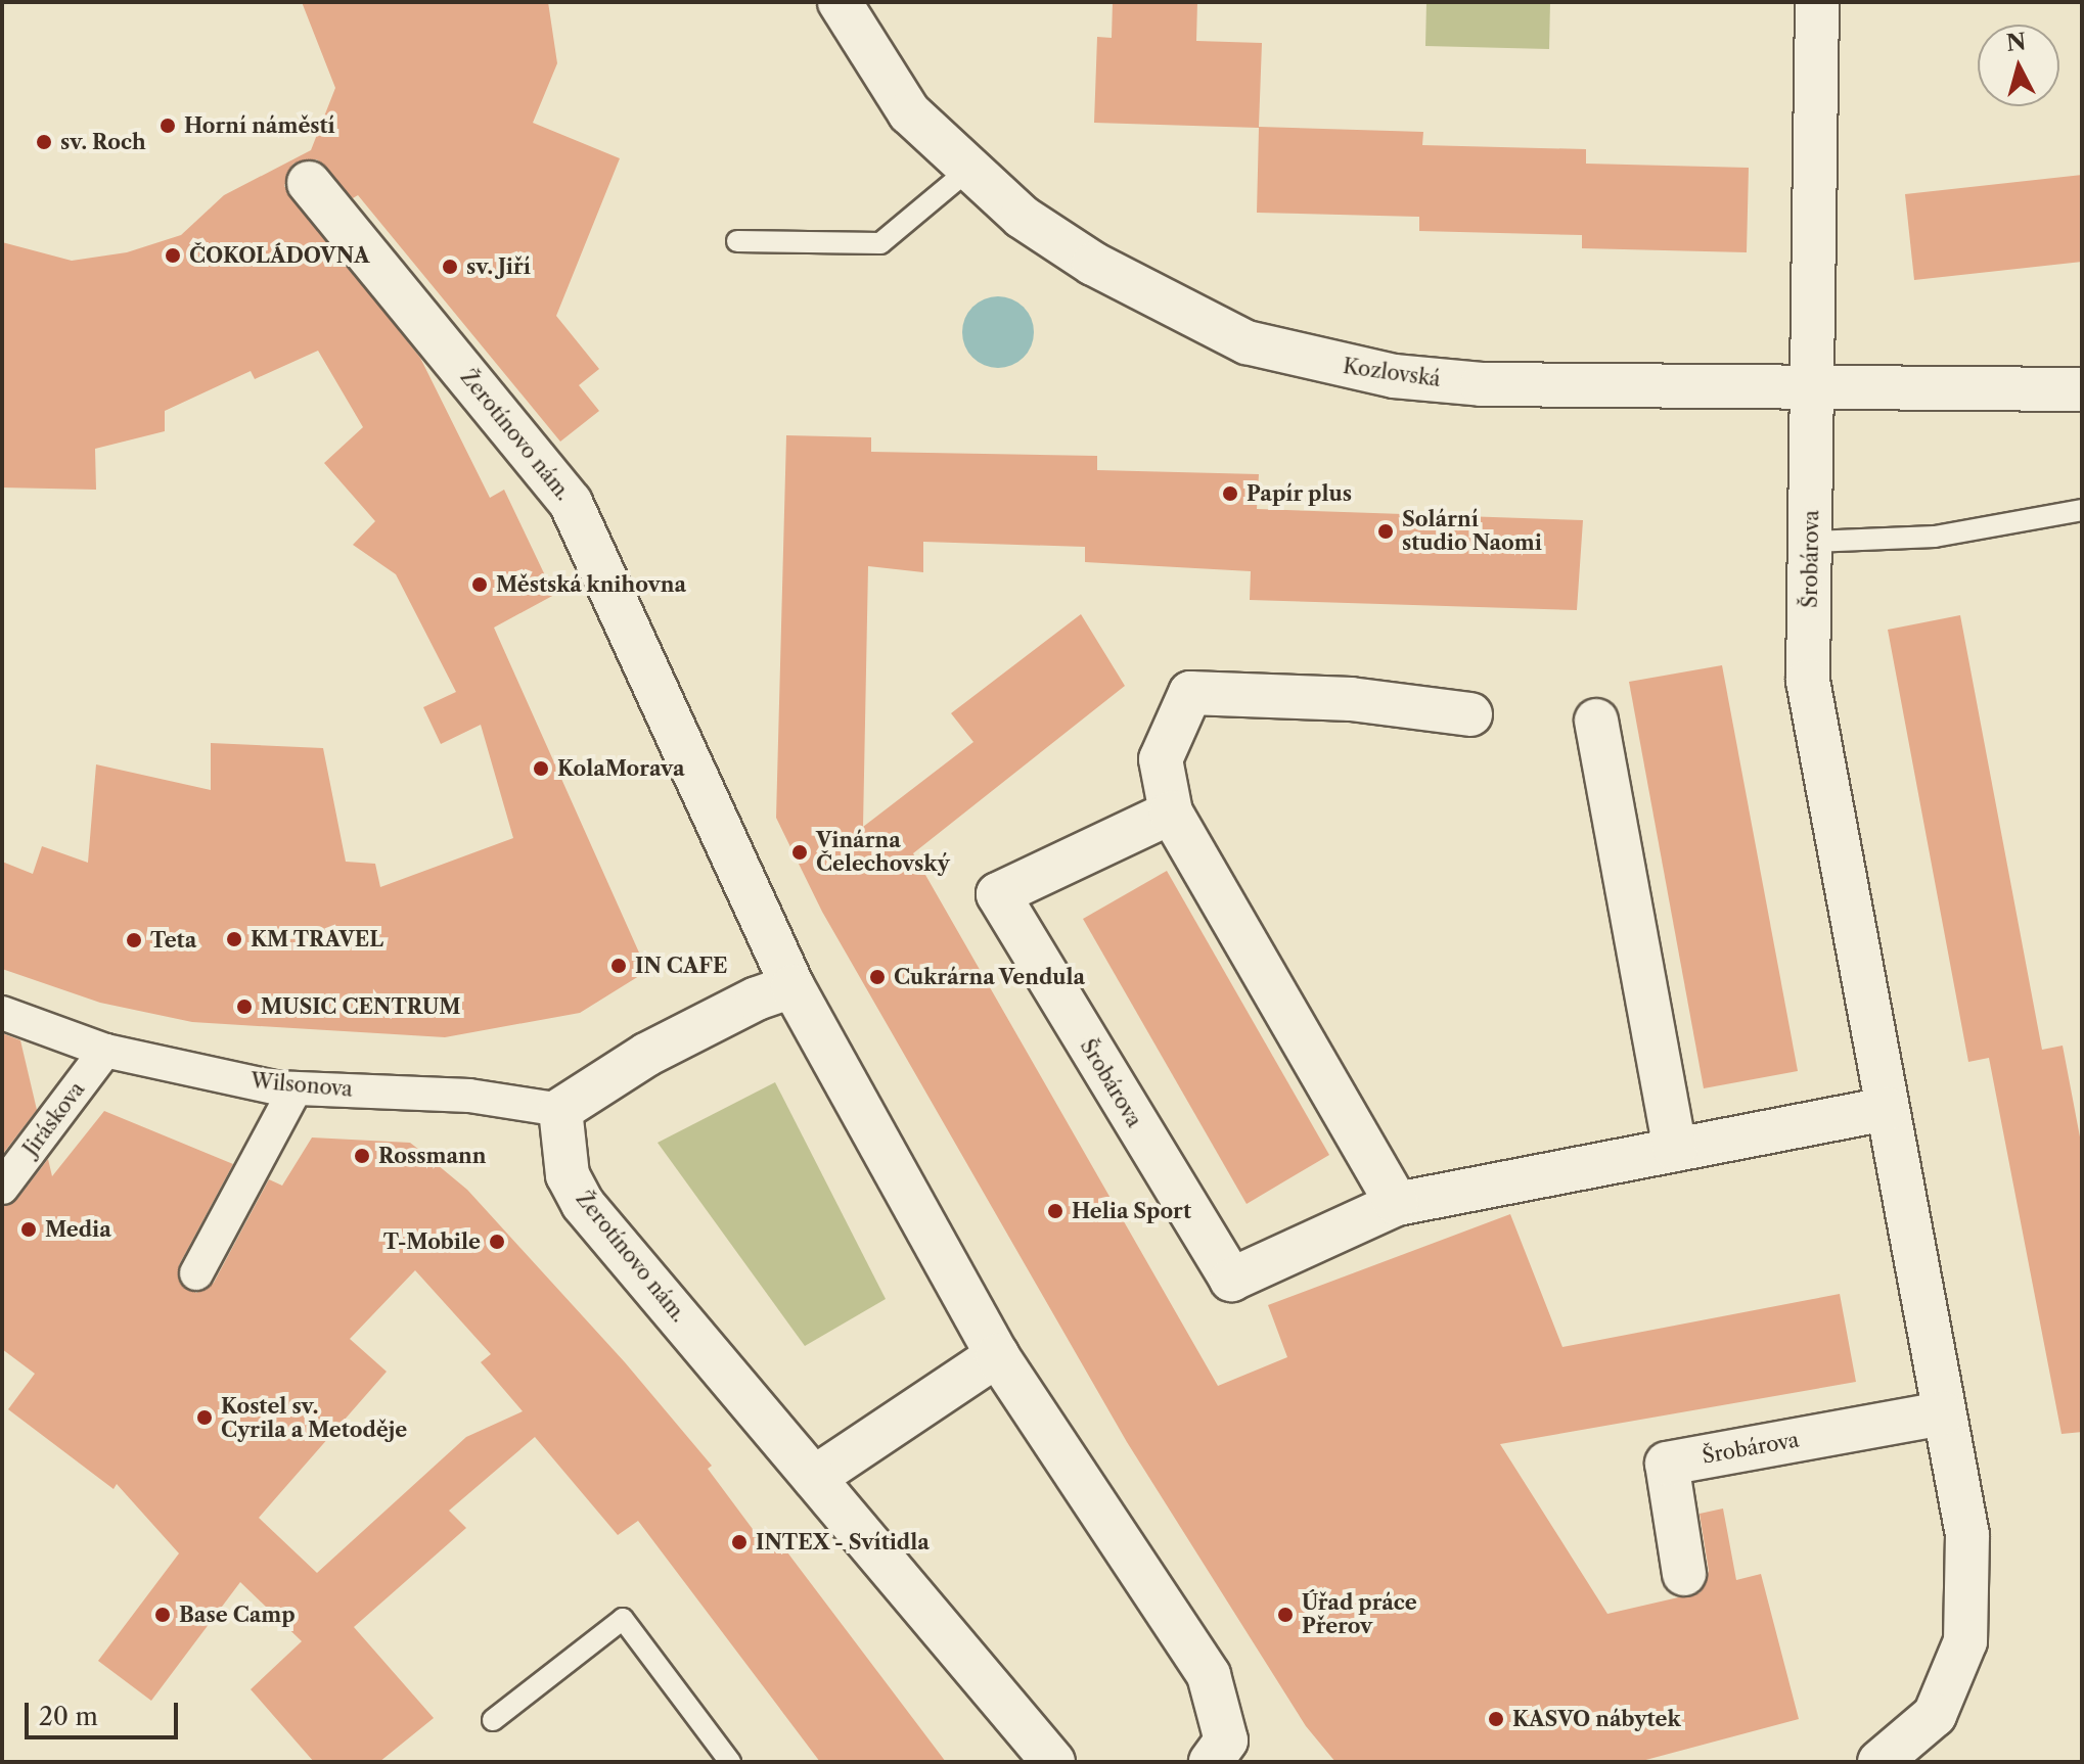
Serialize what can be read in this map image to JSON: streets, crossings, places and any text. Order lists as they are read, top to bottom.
{
  "streets": {
    "street": [
      "Kozlovská",
      "Žerotínovo nám.",
      "Šrobárova",
      "Wilsonova",
      "Jiráskova"
    ]
  },
  "crossings": [
    ["Kozlovská", "Šrobárova"],
    ["Žerotínovo nám.", "Wilsonova"],
    ["Wilsonova", "Jiráskova"]
  ],
  "places": [
    "Horní náměstí",
    "sv. Roch",
    "ČOKOLÁDOVNA",
    "sv. Jiří",
    "Papír plus",
    "Solární studio Naomi",
    "Městská knihovna",
    "KolaMorava",
    "Vinárna Čelechovský",
    "KM TRAVEL",
    "Teta",
    "IN CAFE",
    "Cukrárna Vendula",
    "MUSIC CENTRUM",
    "Rossmann",
    "Helia Sport",
    "Media",
    "T-Mobile",
    "Kostel sv. Cyrila a Metoděje",
    "INTEX - Svítidla",
    "Base Camp",
    "Úřad práce Přerov",
    "KASVO nábytek"
  ],
  "scale_bar": "20 m",
  "north": "top"
}
